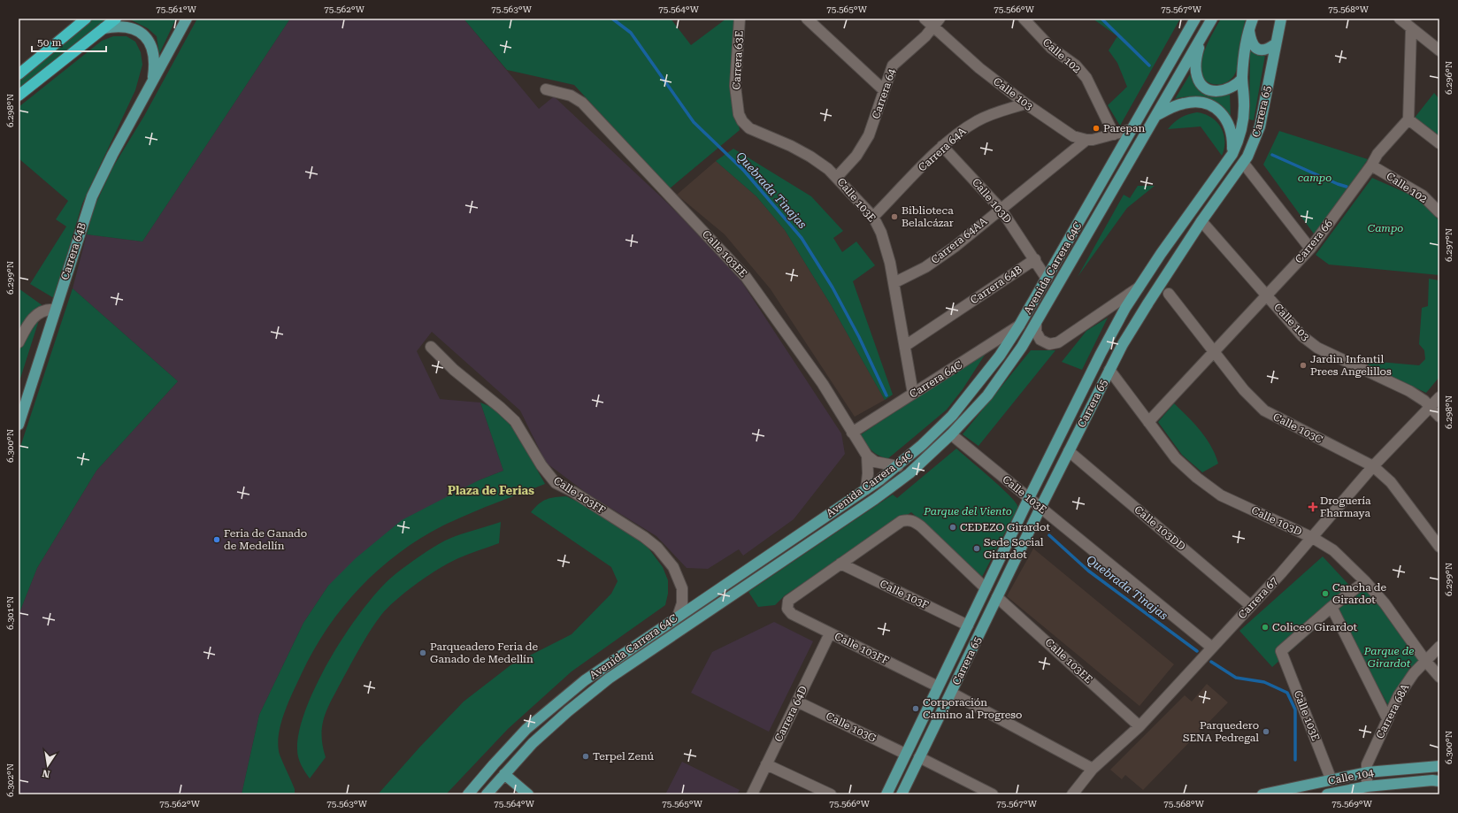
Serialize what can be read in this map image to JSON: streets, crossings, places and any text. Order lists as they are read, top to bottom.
{
  "streets": {
    "main road": [
      "Carrera 65",
      "Carrera 64B",
      "Avenida Carrera 64C",
      "Calle 104"
    ],
    "street": [
      "Calle 102",
      "Carrera 63E",
      "Carrera 64",
      "Calle 103",
      "Carrera 64A",
      "Calle 103E",
      "Calle 103D",
      "Carrera 64AA",
      "Carrera 66",
      "Calle 103EE",
      "Carrera 64C",
      "Calle 103C",
      "Calle 103FF",
      "Calle 103DD",
      "Calle 103F",
      "Carrera 67",
      "Carrera 68A",
      "Carrera 64D",
      "Calle 103G"
    ]
  },
  "crossings": [
    ["Calle 102", "Carrera 66"],
    ["Carrera 63E", "Calle 103E"],
    ["Carrera 64", "Calle 103"],
    ["Carrera 64", "Calle 103E"],
    ["Calle 103", "Carrera 65"],
    ["Calle 103", "Carrera 64A"],
    ["Calle 103", "Carrera 64AA"],
    ["Calle 103", "Carrera 66"],
    ["Calle 103", "Carrera 67"],
    ["Carrera 65", "Calle 103E"],
    ["Carrera 65", "Calle 103D"],
    ["Carrera 65", "Calle 103EE"],
    ["Carrera 65", "Calle 103FF"],
    ["Carrera 65", "Calle 103DD"],
    ["Carrera 65", "Calle 103F"],
    ["Carrera 65", "Calle 103G"],
    ["Carrera 64A", "Calle 103E"],
    ["Carrera 64A", "Calle 103D"],
    ["Calle 103E", "Carrera 64AA"],
    ["Calle 103E", "Carrera 64B"],
    ["Calle 103E", "Avenida Carrera 64C"],
    ["Calle 103E", "Carrera 64C"],
    ["Calle 103E", "Carrera 67"],
    ["Calle 103E", "Calle 104"],
    ["Calle 103D", "Carrera 64AA"],
    ["Calle 103D", "Carrera 66"],
    ["Calle 103D", "Carrera 64B"],
    ["Calle 103D", "Avenida Carrera 64C"],
    ["Calle 103D", "Carrera 67"],
    ["Calle 103D", "Carrera 68A"],
    ["Carrera 66", "Calle 103C"],
    ["Calle 103EE", "Avenida Carrera 64C"],
    ["Calle 103EE", "Carrera 64C"],
    ["Calle 103EE", "Carrera 67"],
    ["Avenida Carrera 64C", "Carrera 64C"],
    ["Avenida Carrera 64C", "Calle 103FF"],
    ["Calle 103C", "Carrera 67"],
    ["Calle 103FF", "Calle 103F"],
    ["Calle 103FF", "Carrera 64D"],
    ["Calle 103DD", "Carrera 67"],
    ["Carrera 68A", "Calle 104"],
    ["Carrera 64D", "Calle 103G"]
  ],
  "districts": ["Plaza de Ferias"],
  "water": ["Quebrada Tinajas"],
  "parks": [
    "campo",
    "Campo",
    "Parque del Viento",
    "Parque de Girardot"
  ],
  "places": {
    "other": [
      "Parepan",
      "Biblioteca Belalcázar",
      "Jardin Infantil Prees Angelillos",
      "CEDEZO Girardot",
      "Feria de Ganado de Medellín",
      "Sede Social Girardot",
      "Cancha de Girardot",
      "Coliceo Girardot",
      "Parqueadero Feria de Ganado de Medellín",
      "Corporación Camino al Progreso",
      "Parquedero SENA Pedregal",
      "Terpel Zenú"
    ],
    "health": ["Droguería Fharmaya"]
  },
  "scale_bar": "50 m",
  "north": "bottom",
  "coordinates": [
    "75.561°W",
    "75.562°W",
    "75.563°W",
    "75.564°W",
    "75.565°W",
    "75.566°W",
    "75.567°W",
    "75.568°W",
    "6.296°N",
    "6.298°N",
    "6.297°N",
    "6.299°N",
    "6.300°N",
    "6.301°N",
    "6.302°N",
    "75.569°W"
  ]
}
